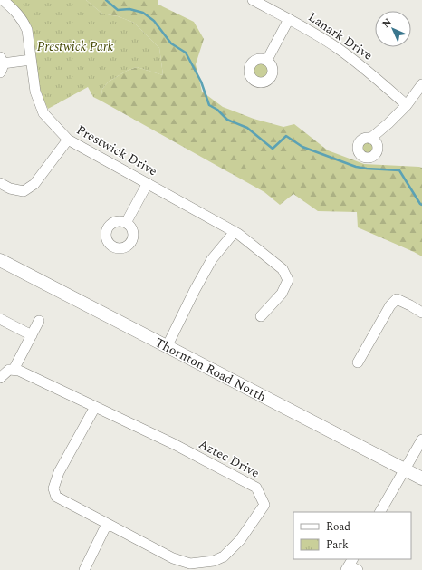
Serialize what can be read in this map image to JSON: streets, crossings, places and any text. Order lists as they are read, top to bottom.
{
  "streets": {
    "main road": ["Thornton Road North"],
    "street": ["Lanark Drive", "Prestwick Drive", "Aztec Drive"]
  },
  "parks": ["Prestwick Park"],
  "legend": ["Road", "Park"],
  "north": "top left"
}
